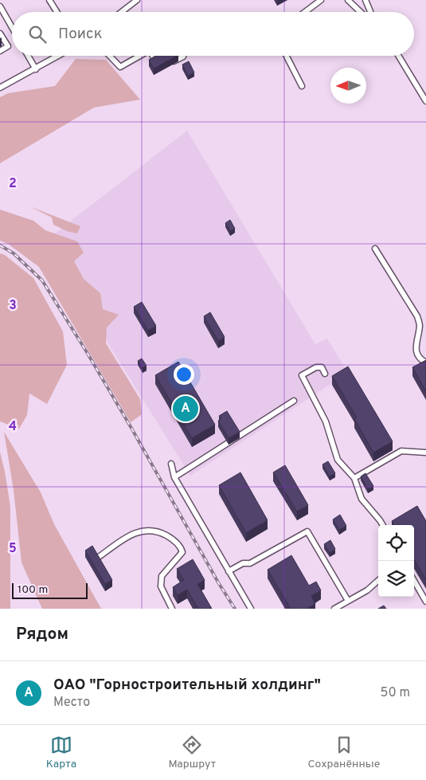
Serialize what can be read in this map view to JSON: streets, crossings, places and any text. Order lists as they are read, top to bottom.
{
  "scale_bar": "100 m",
  "north": "left",
  "page": {
    "search": "Поиск",
    "pins": "A",
    "scale": "100 m",
    "heading": "Рядом",
    "list": [
      {
        "mark": "A",
        "name": "ОАО \"Горностроительный холдинг\"",
        "note": "Место",
        "value": "50 m"
      }
    ],
    "nav": ["Карта", "Маршрут", "Сохранённые"]
  },
  "grid": {
    "rows": [
      "2",
      "3",
      "4",
      "5"
    ]
  }
}
